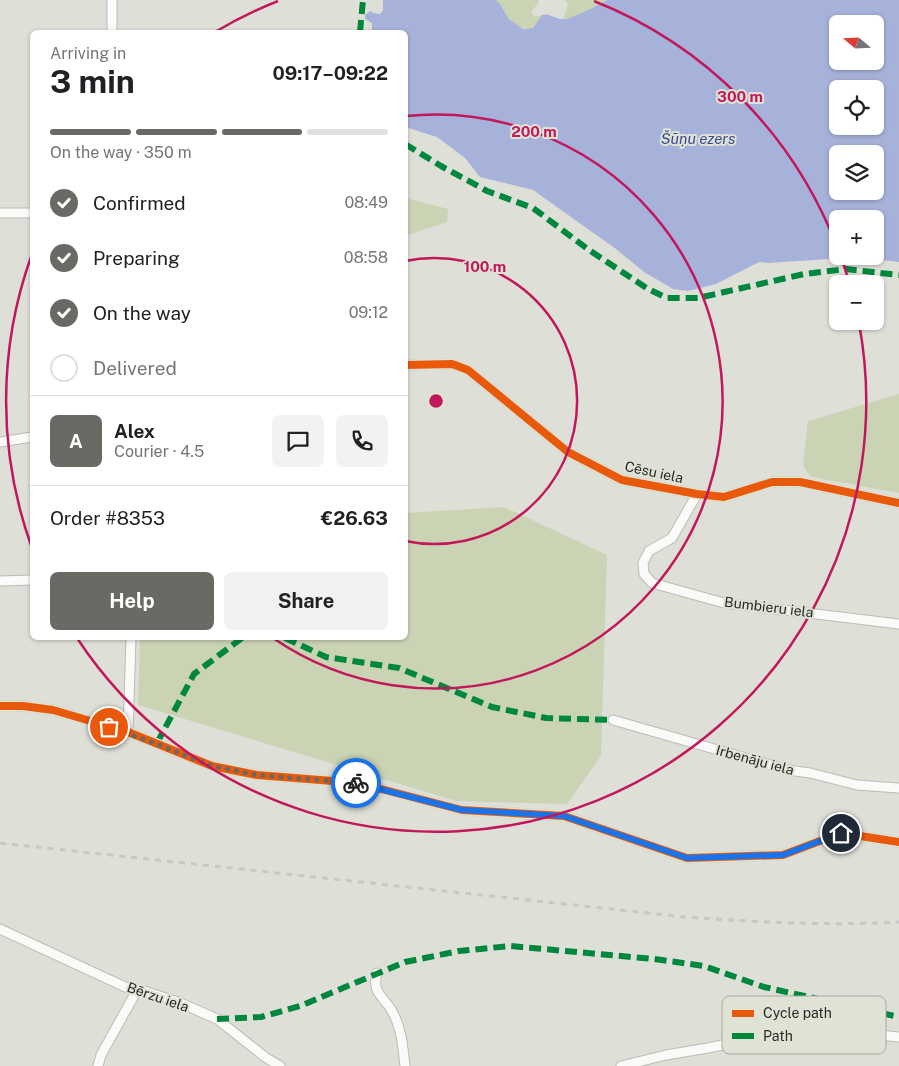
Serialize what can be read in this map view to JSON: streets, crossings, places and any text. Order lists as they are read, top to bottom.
{
  "streets": {
    "street": [
      "Cēsu iela",
      "Bumbieru iela",
      "Irbenāju iela",
      "Bērzu iela"
    ]
  },
  "crossings": [
    ["Cēsu iela", "Bumbieru iela"]
  ],
  "water": ["Šūņu ezers"],
  "legend": ["Cycle path", "Path"],
  "north": "left",
  "page": {
    "map_buttons": ["+", "−"],
    "heading": ["3 min", "Arriving in", "09:17–09:22"],
    "panel": [
      "Alex",
      "Courier · 4.5",
      "Order #8353",
      "€26.63"
    ],
    "bar": "On the way · 350 m",
    "list": [
      ["Confirmed", "08:49"],
      ["Preparing", "08:58"],
      ["On the way", "09:12"],
      "Delivered"
    ],
    "round": "A",
    "buttons": ["Help", "Share"]
  },
  "rings": ["300 m", "200 m", "100 m"]
}
